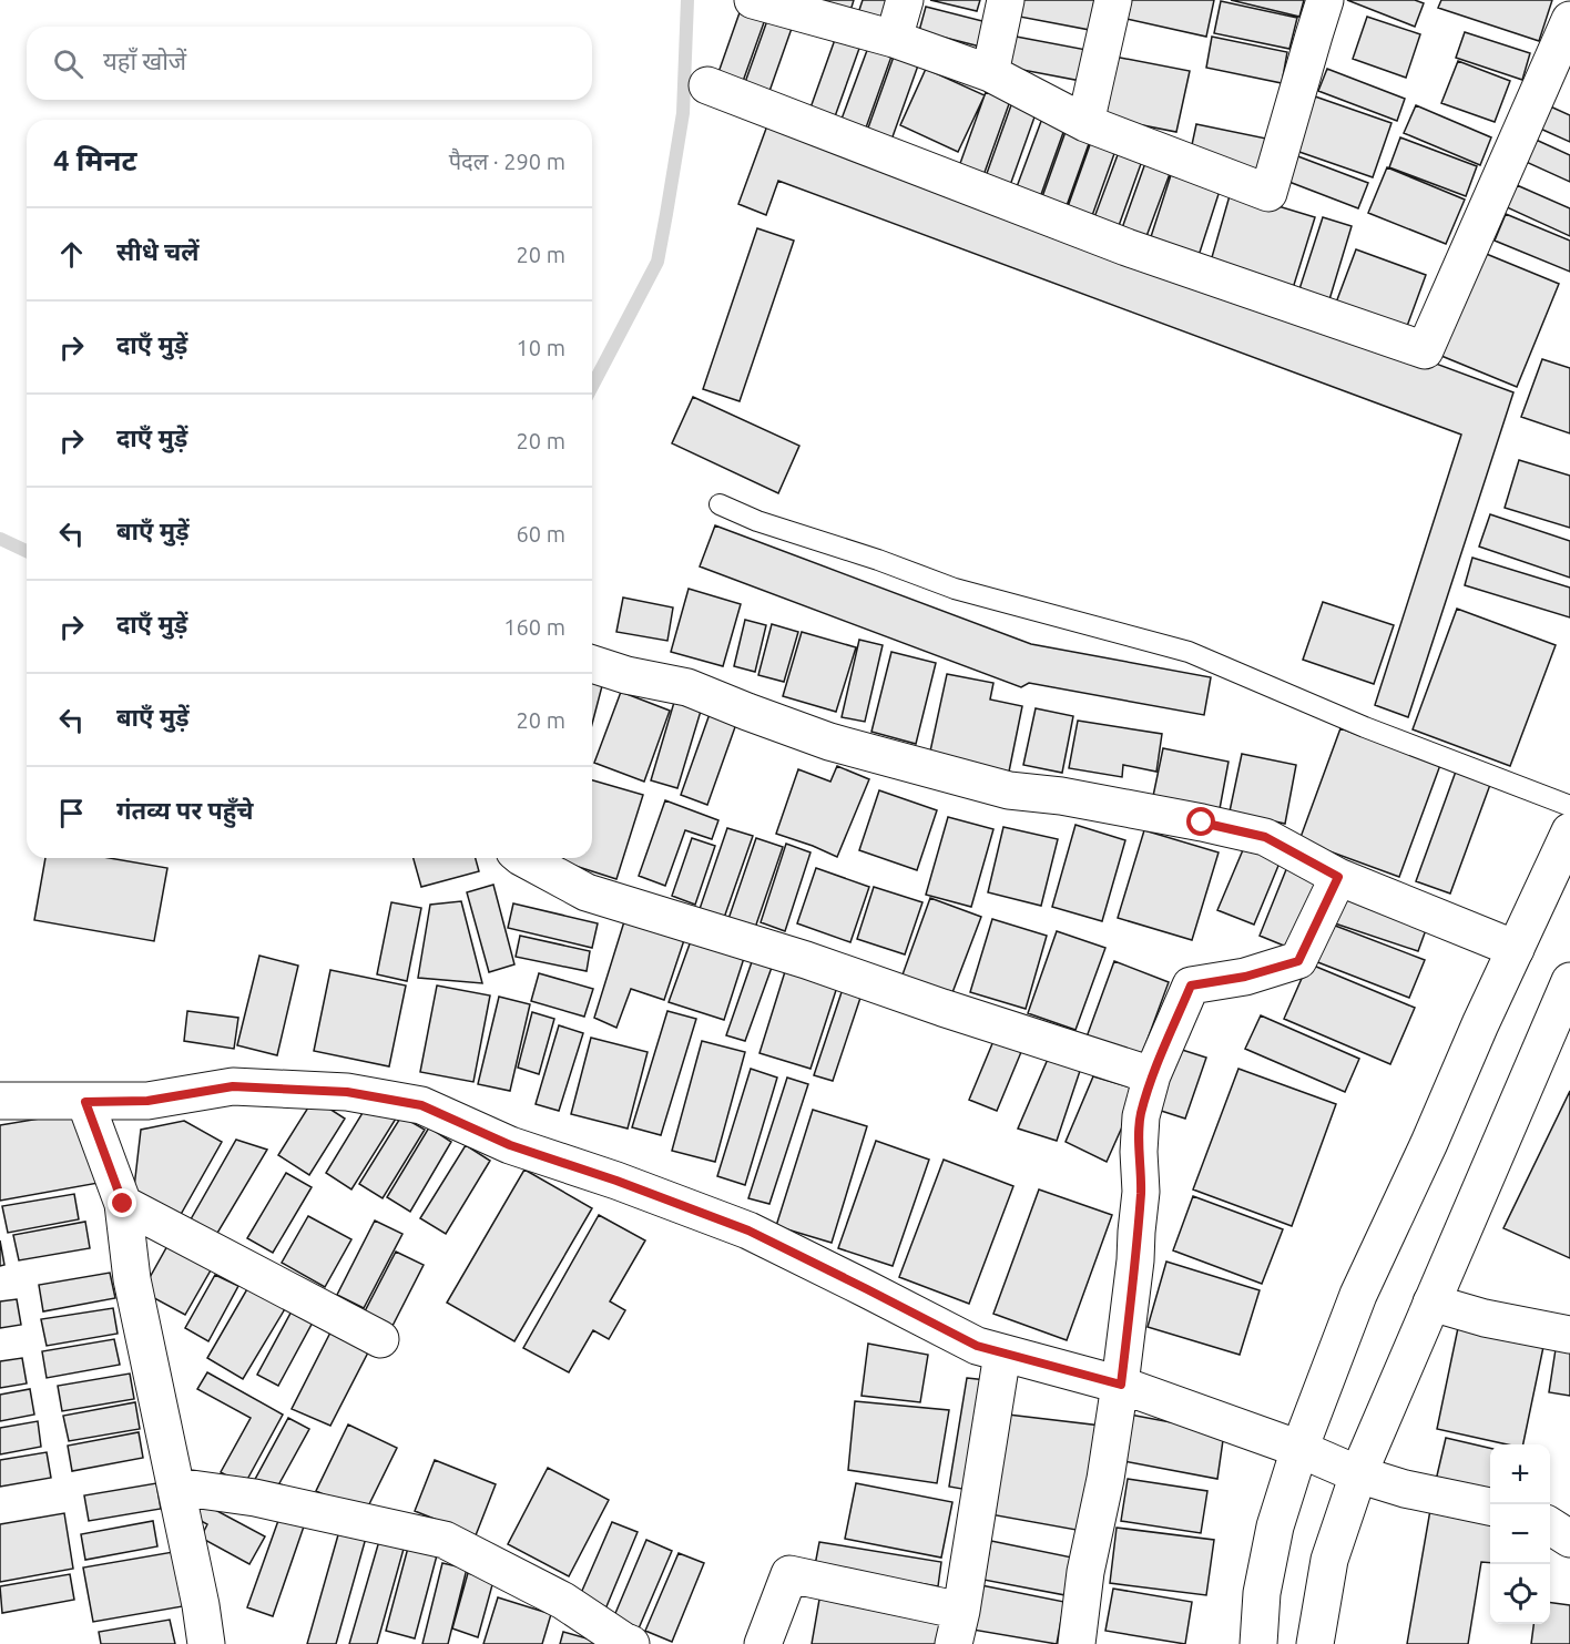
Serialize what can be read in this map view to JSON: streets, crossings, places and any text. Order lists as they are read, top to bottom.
{
  "page": {
    "search": "यहाँ खोजें",
    "heading": ["4 मिनट", "पैदल · 290 m"],
    "list": [
      ["सीधे चलें", "20 m"],
      ["दाएँ मुड़ें", "10 m"],
      ["दाएँ मुड़ें", "20 m"],
      ["बाएँ मुड़ें", "60 m"],
      ["दाएँ मुड़ें", "160 m"],
      ["बाएँ मुड़ें", "20 m"],
      "गंतव्य पर पहुँचे"
    ],
    "map_buttons": ["+", "−"]
  }
}
